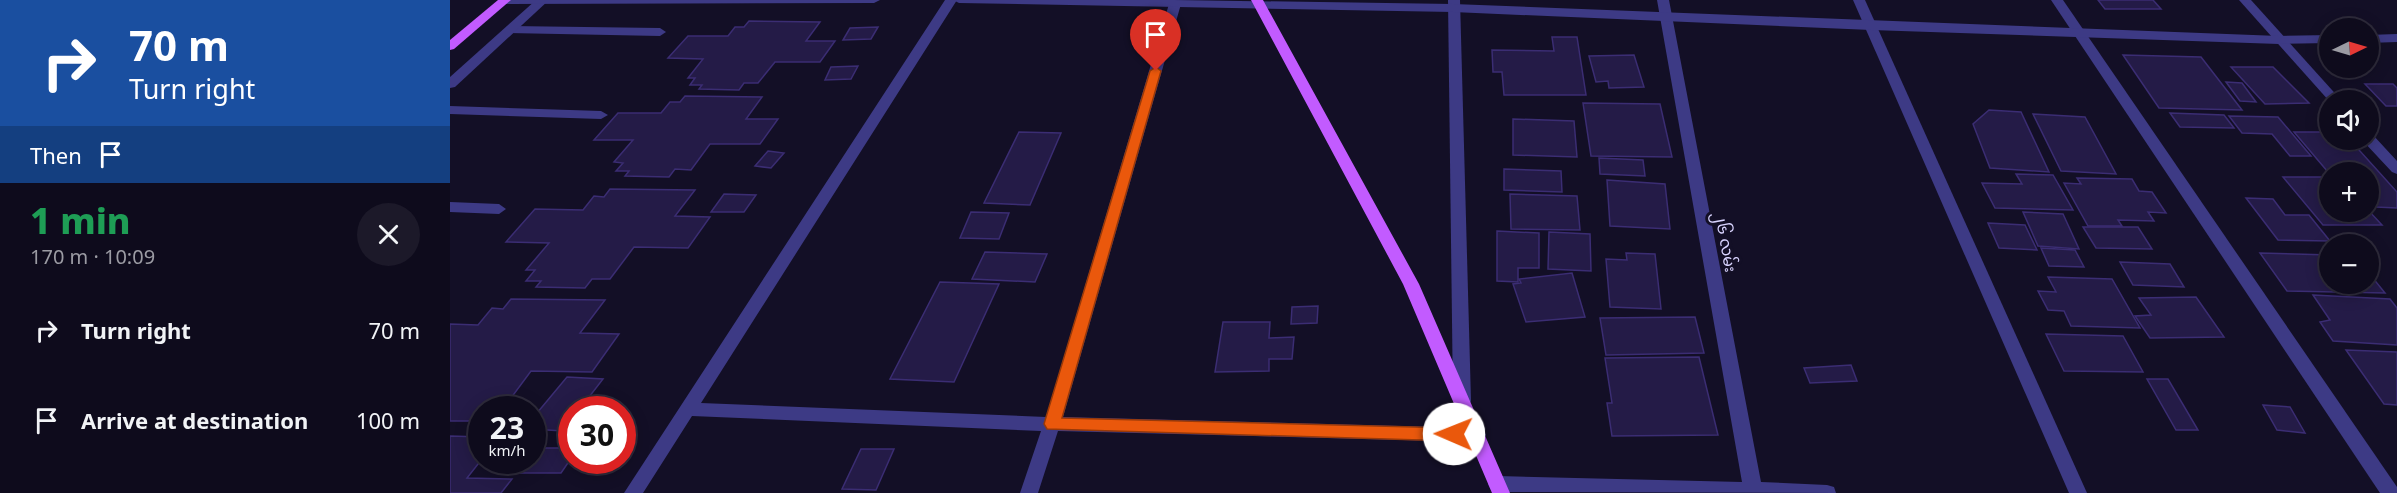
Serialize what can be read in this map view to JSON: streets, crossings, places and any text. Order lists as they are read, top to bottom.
{
  "streets": {
    "street": ["၂၆ လမ်း"]
  },
  "north": "right",
  "page": {
    "turn": ["70 m", "Turn right"],
    "map_buttons": ["+", "−"],
    "then": "Then",
    "heading": ["1 min", "170 m · 10:09"],
    "list": [
      {
        "name": "Turn right",
        "value": "70 m"
      },
      {
        "name": "Arrive at destination",
        "value": "100 m"
      }
    ],
    "speed": "23 km/h",
    "limit": "30"
  }
}
